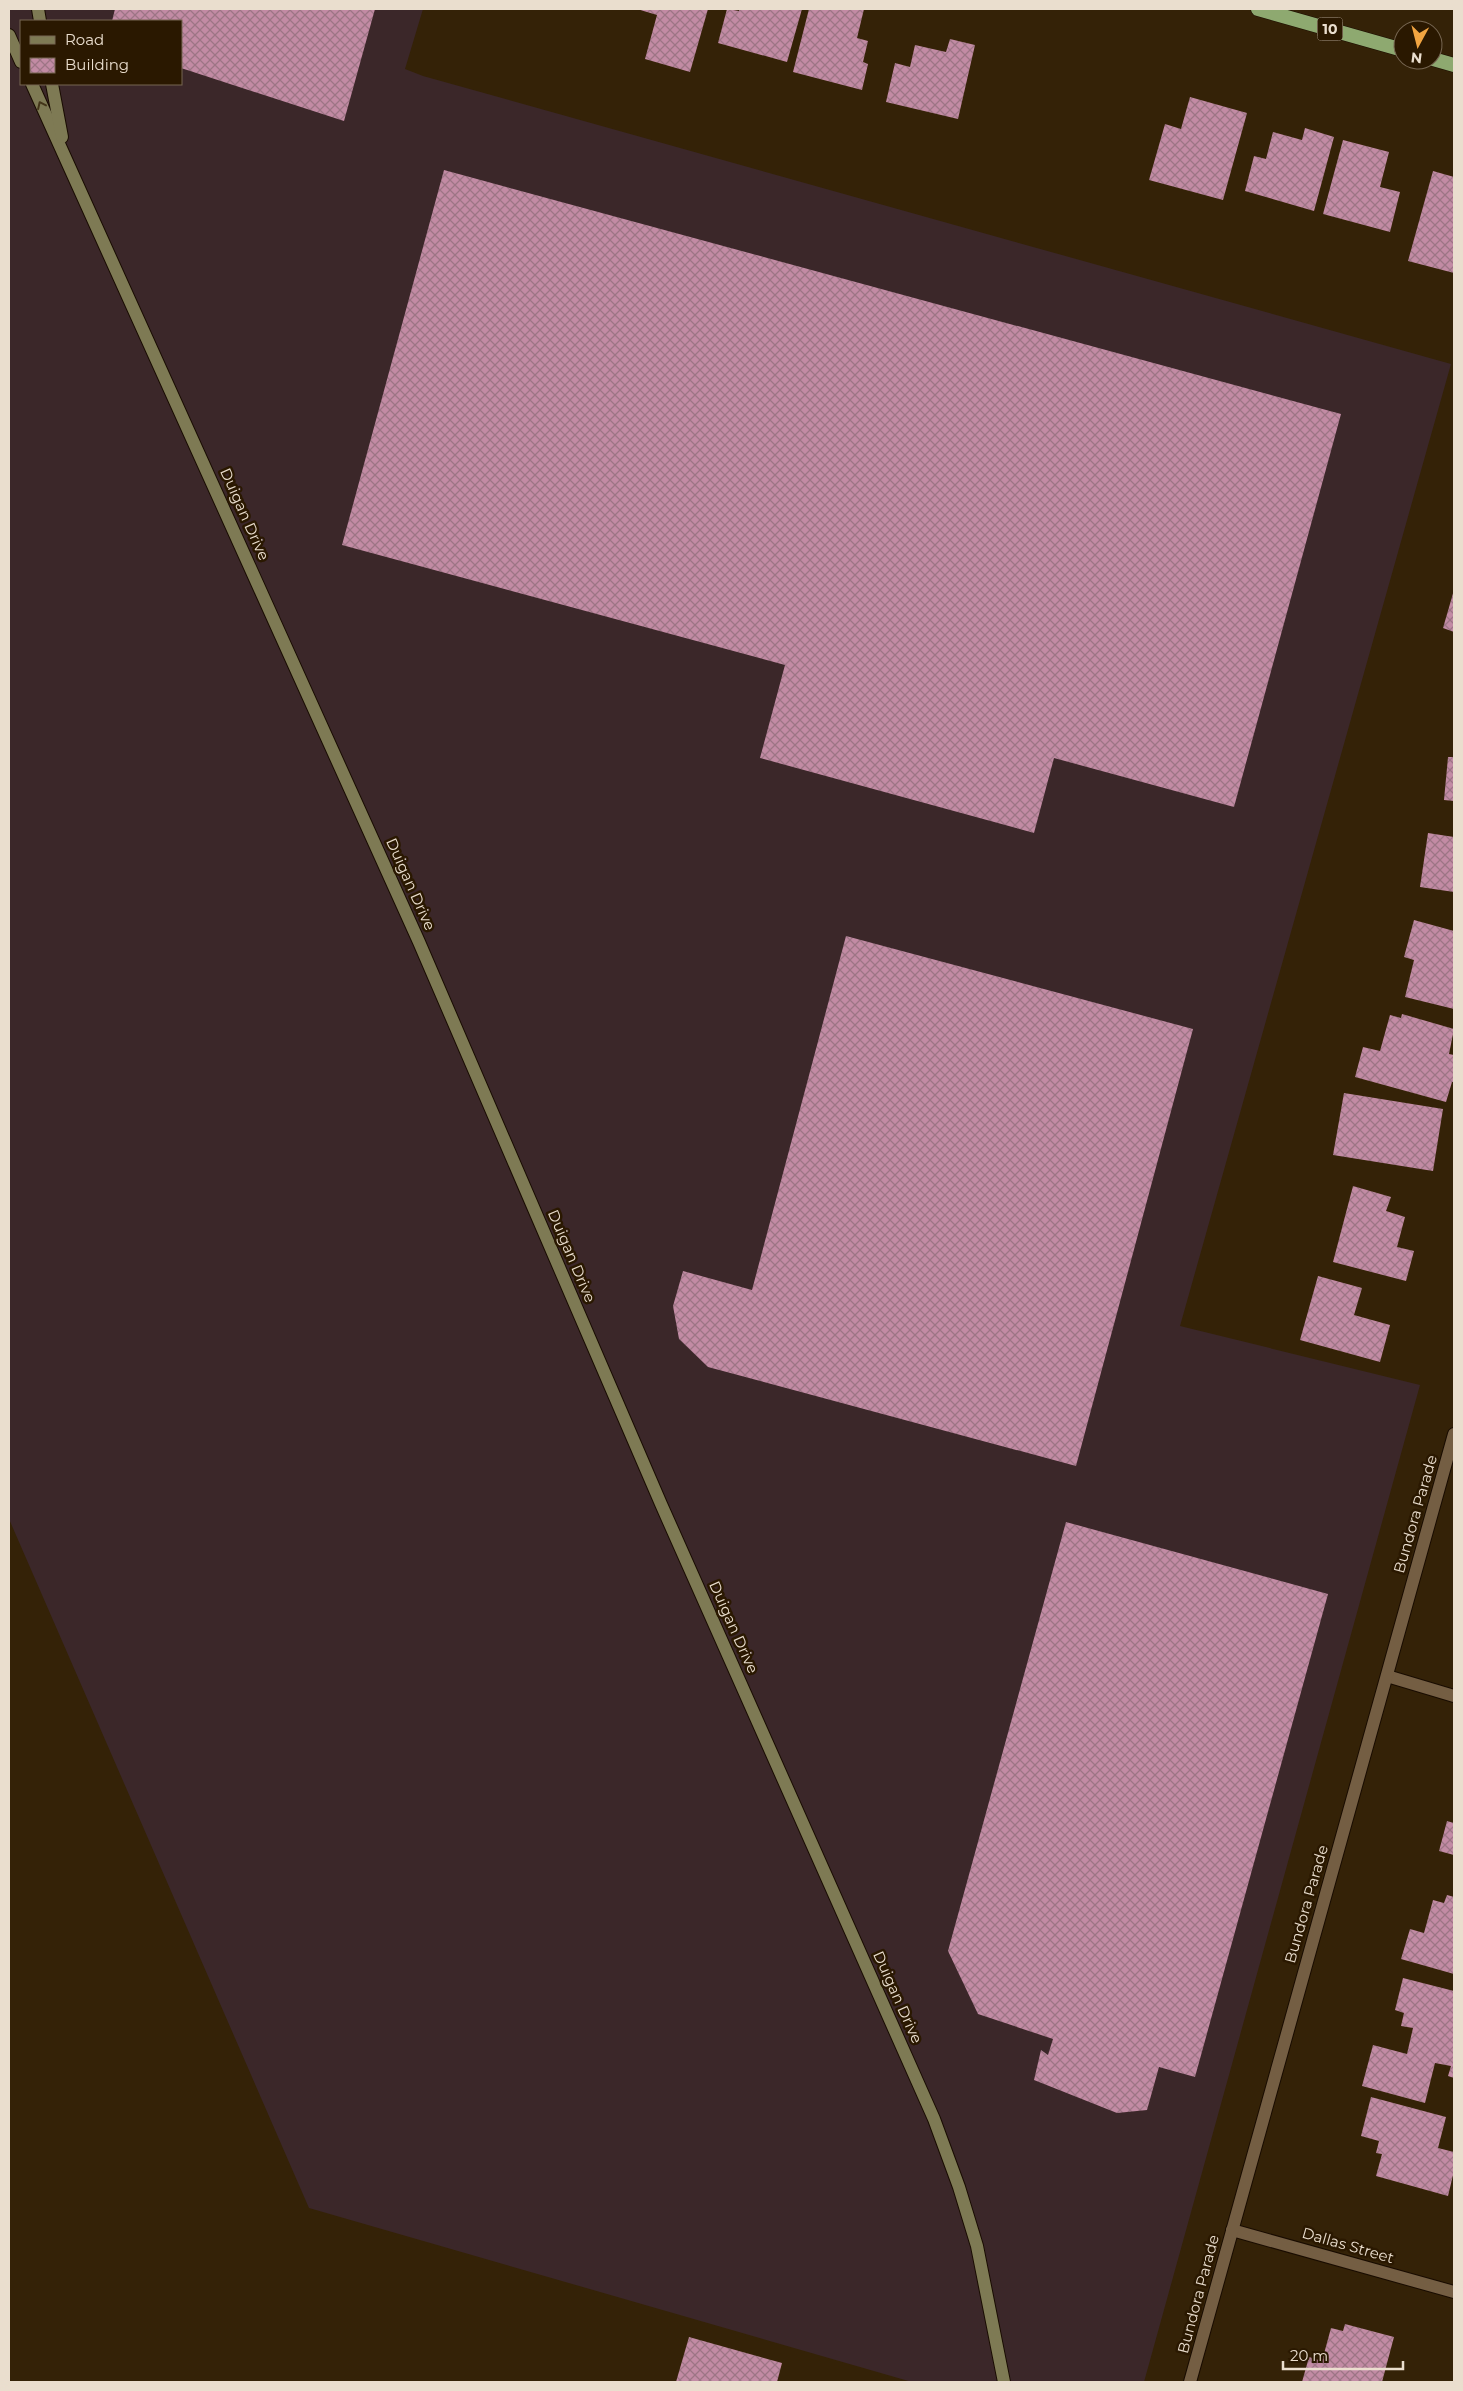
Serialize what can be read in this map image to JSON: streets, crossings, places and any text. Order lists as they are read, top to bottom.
{
  "streets": {
    "highway": ["10"],
    "main road": ["Duigan Drive"],
    "street": ["Bundora Parade", "Dallas Street"]
  },
  "crossings": [
    ["Bundora Parade", "Dallas Street"]
  ],
  "legend": ["Road", "Building"],
  "scale_bar": "20 m",
  "north": "bottom"
}
